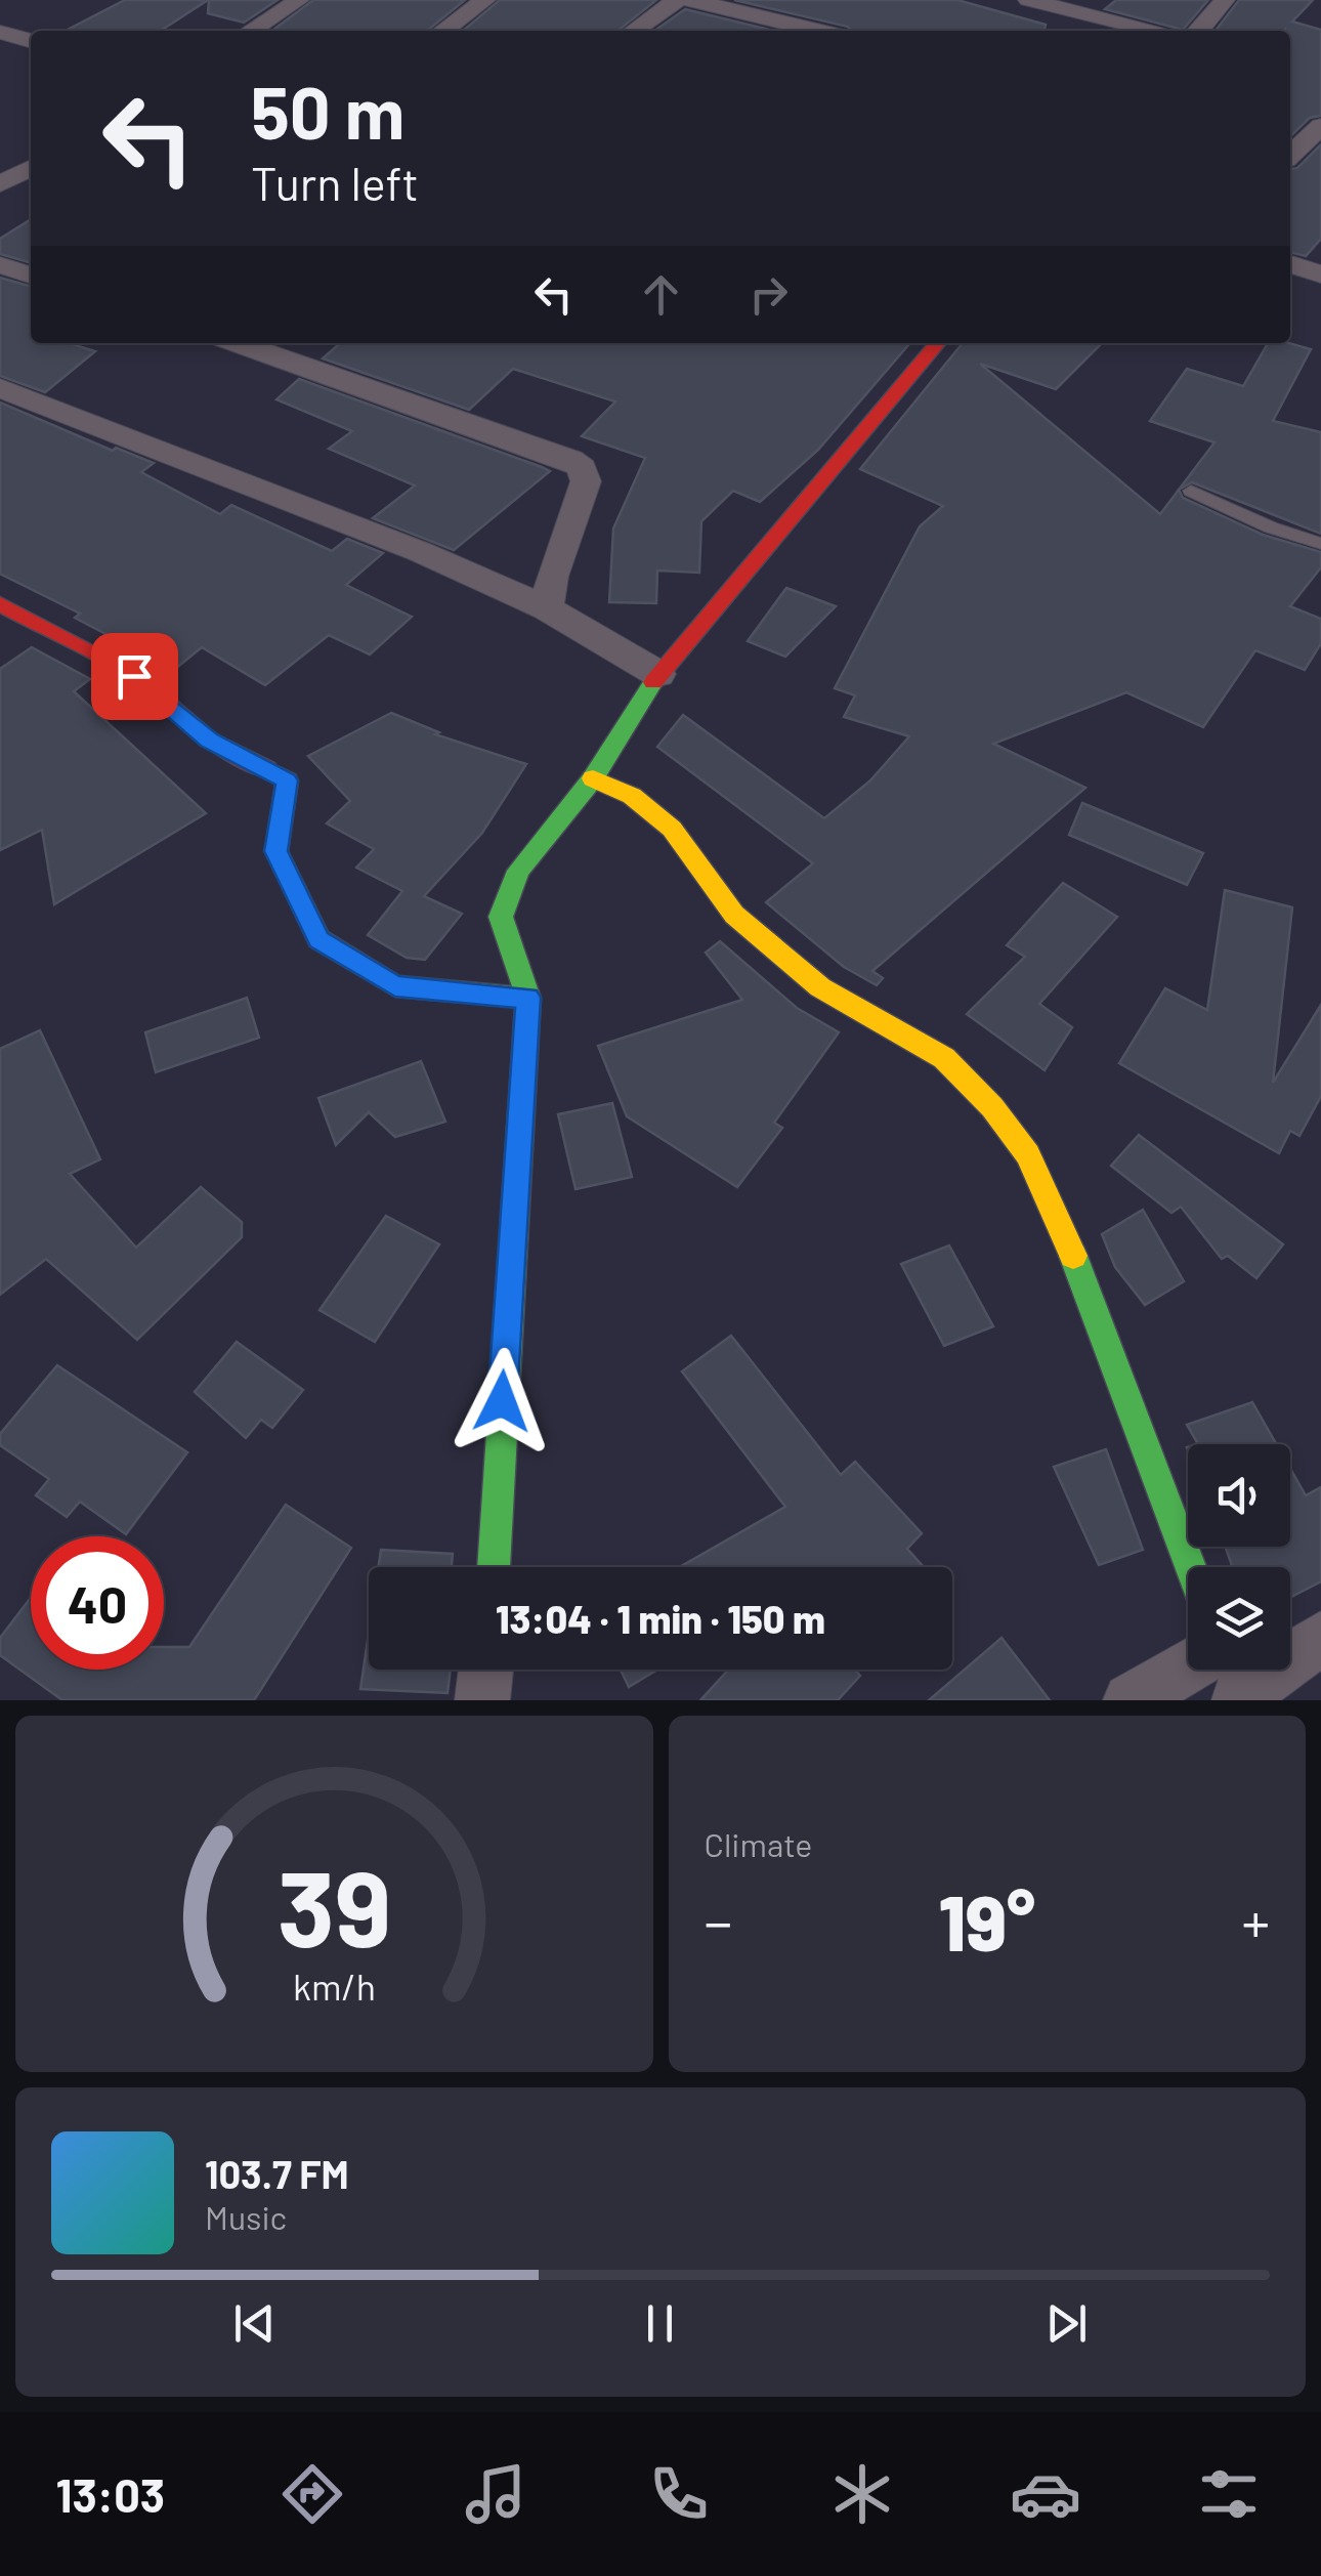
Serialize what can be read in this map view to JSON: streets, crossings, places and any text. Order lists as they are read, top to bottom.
{
  "page": {
    "turn": ["50 m", "Turn left"],
    "limit": "40",
    "trip": "13:04 · 1 min · 150 m",
    "tile": "Climate",
    "heat": ["−", "19°", "+"],
    "song": ["103.7 FM", "Music"],
    "tabs": "13:03",
    "gauge": ["39", "km/h"]
  }
}
